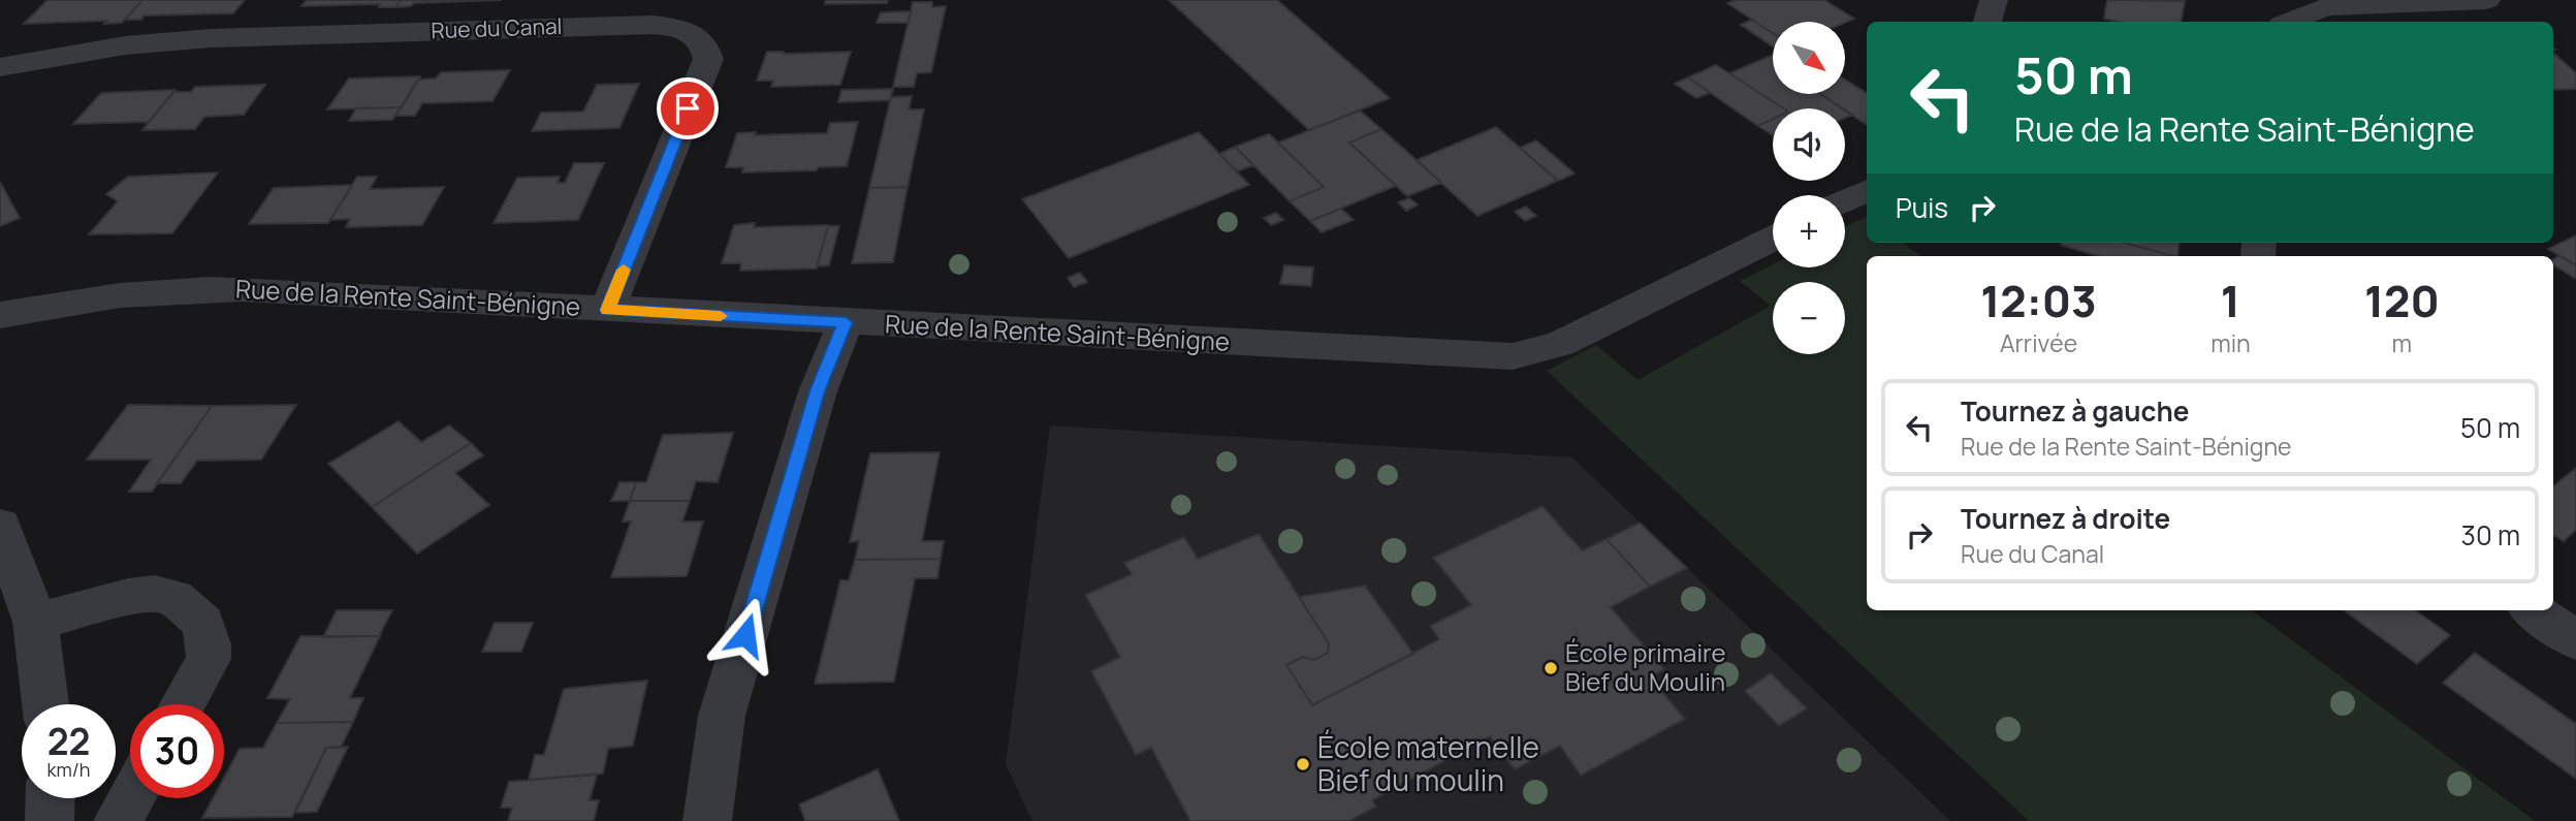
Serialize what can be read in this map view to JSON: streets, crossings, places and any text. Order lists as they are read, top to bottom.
{
  "streets": {
    "street": ["Rue du Canal", "Rue de la Rente Saint-Bénigne"]
  },
  "crossings": [
    ["Rue du Canal", "Rue de la Rente Saint-Bénigne"]
  ],
  "places": ["École primaire Bief du Moulin", "École maternelle Bief du moulin"],
  "north": "bottom right",
  "page": {
    "map_buttons": ["+", "−"],
    "turn": ["50 m", "Rue de la Rente Saint-Bénigne"],
    "then": "Puis",
    "eta": [
      "12:03",
      "Arrivée",
      "1",
      "min",
      "120",
      "m"
    ],
    "list": [
      {
        "name": "Tournez à gauche",
        "note": "Rue de la Rente Saint-Bénigne",
        "value": "50 m"
      },
      {
        "name": "Tournez à droite",
        "note": "Rue du Canal",
        "value": "30 m"
      }
    ],
    "speed": "22 km/h",
    "limit": "30"
  }
}
